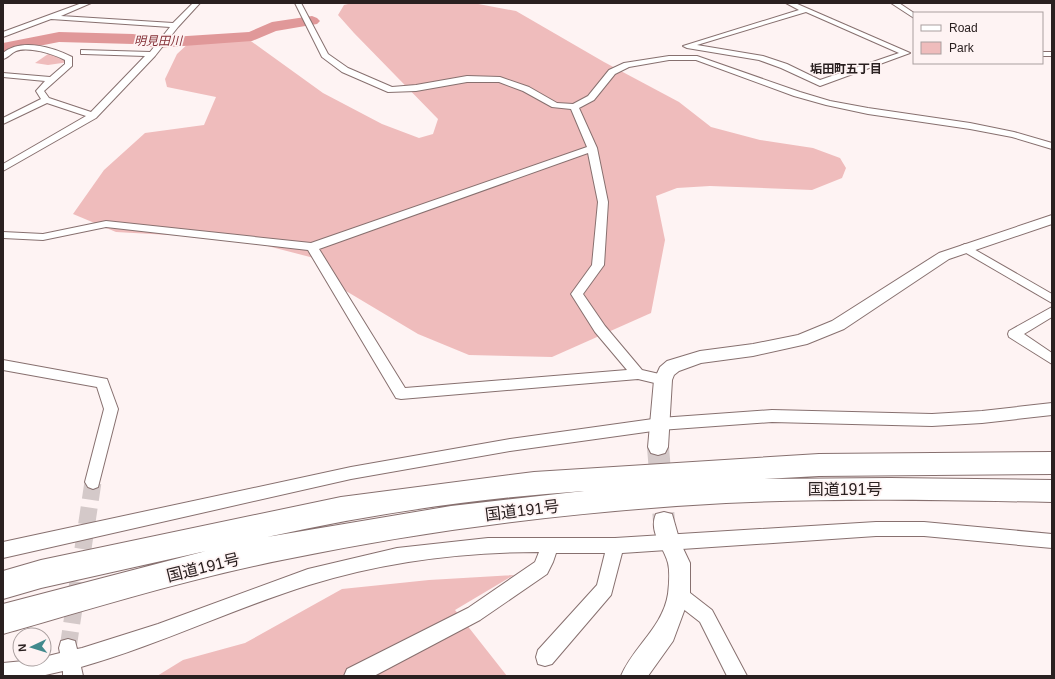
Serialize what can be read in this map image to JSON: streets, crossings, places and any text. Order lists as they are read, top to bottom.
{
  "streets": {
    "highway": ["国道191号"]
  },
  "districts": ["垢田町五丁目"],
  "water": ["明見田川"],
  "legend": ["Road", "Park"],
  "north": "left"
}
